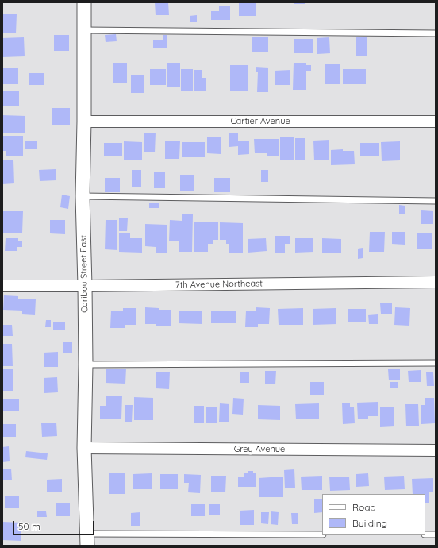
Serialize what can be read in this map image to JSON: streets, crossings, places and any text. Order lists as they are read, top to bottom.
{
  "streets": {
    "street": [
      "Cartier Avenue",
      "Caribou Street East",
      "7th Avenue Northeast",
      "Grey Avenue"
    ]
  },
  "crossings": [
    ["Cartier Avenue", "Caribou Street East"],
    ["Caribou Street East", "7th Avenue Northeast"],
    ["Caribou Street East", "Grey Avenue"]
  ],
  "legend": ["Road", "Building"],
  "scale_bar": "50 m"
}
